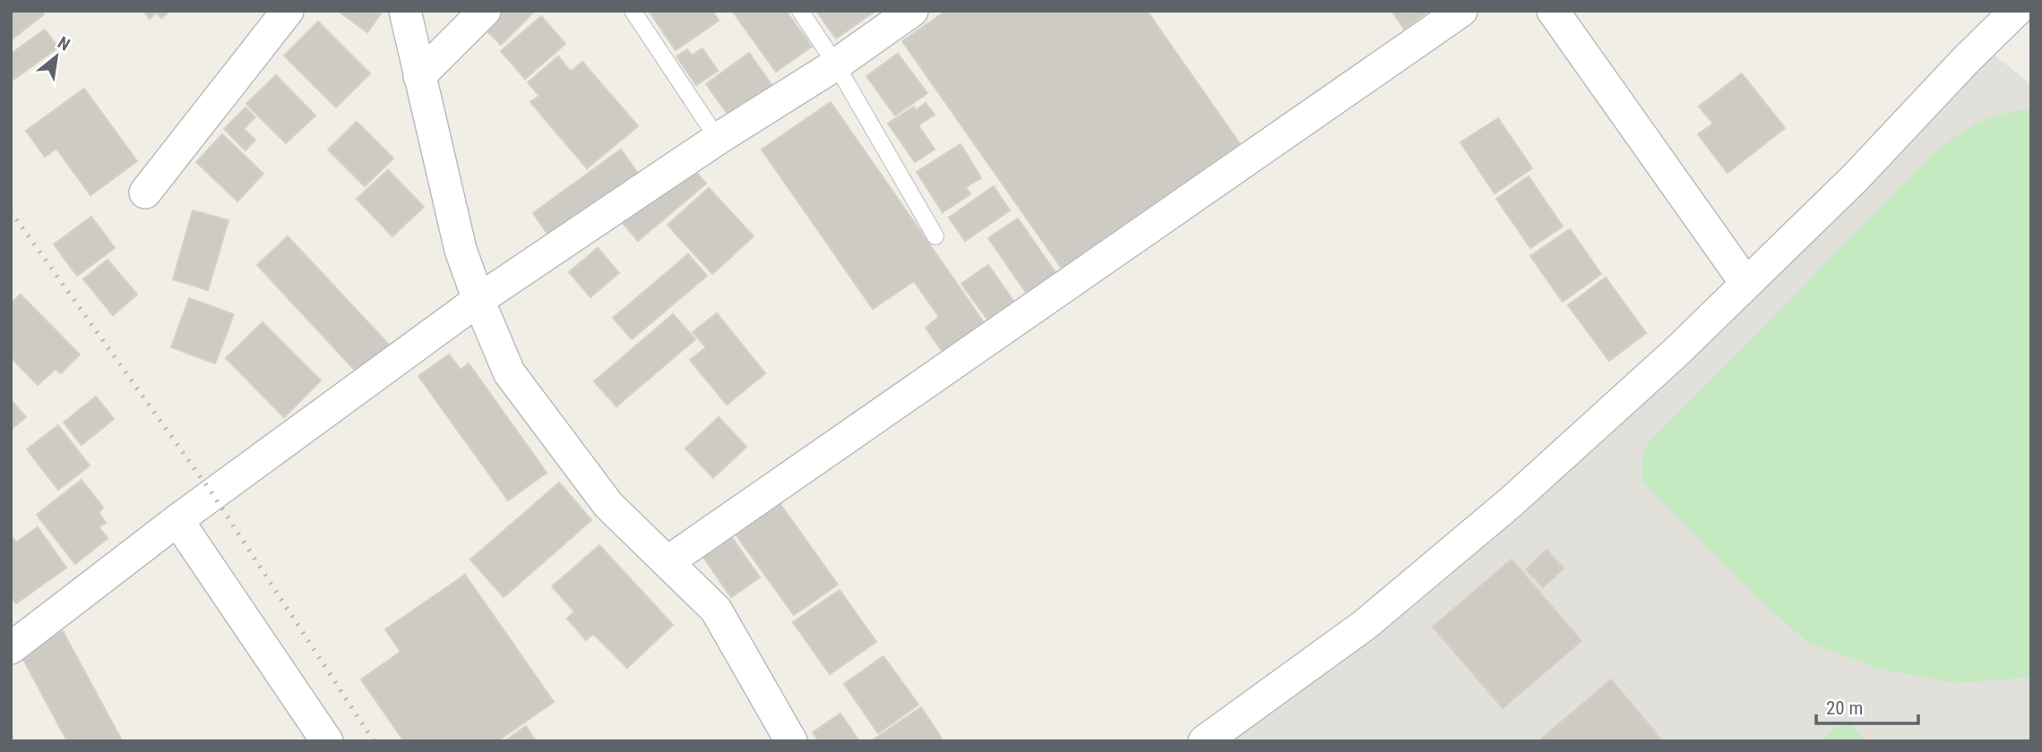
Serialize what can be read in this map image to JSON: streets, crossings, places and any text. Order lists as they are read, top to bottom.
{
  "scale_bar": "20 m",
  "north": "top right"
}
